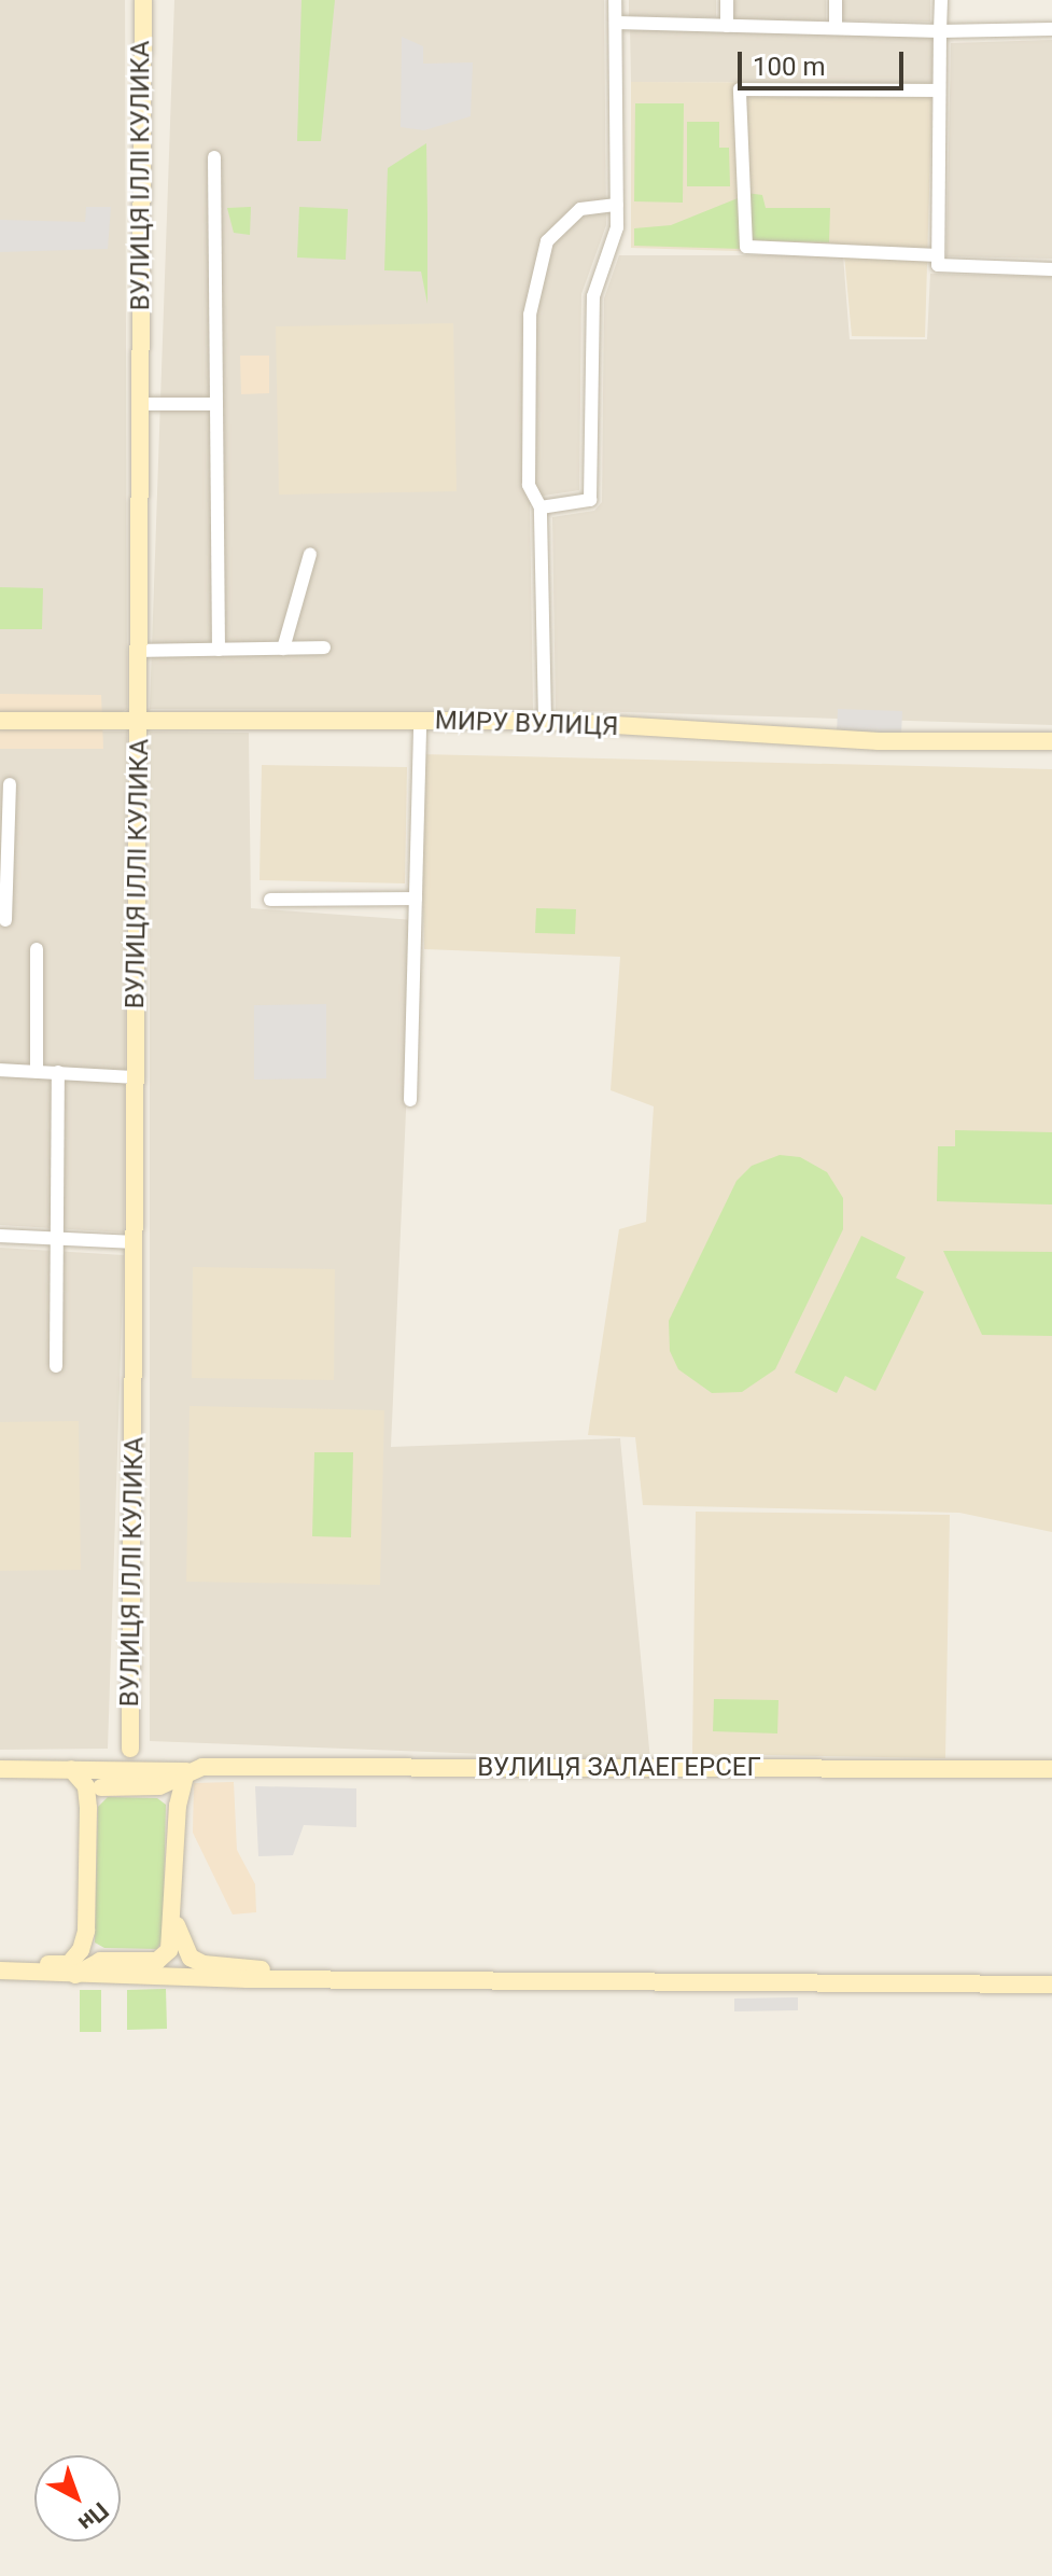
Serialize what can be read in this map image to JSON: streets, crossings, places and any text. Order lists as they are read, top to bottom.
{
  "streets": {
    "street": ["ВУЛИЦЯ ІЛЛІ КУЛИКА", "МИРУ ВУЛИЦЯ", "ВУЛИЦЯ ЗАЛАЕГЕРСЕГ"]
  },
  "crossings": [
    ["ВУЛИЦЯ ІЛЛІ КУЛИКА", "МИРУ ВУЛИЦЯ"]
  ],
  "scale_bar": "100 m",
  "north": "bottom right"
}
